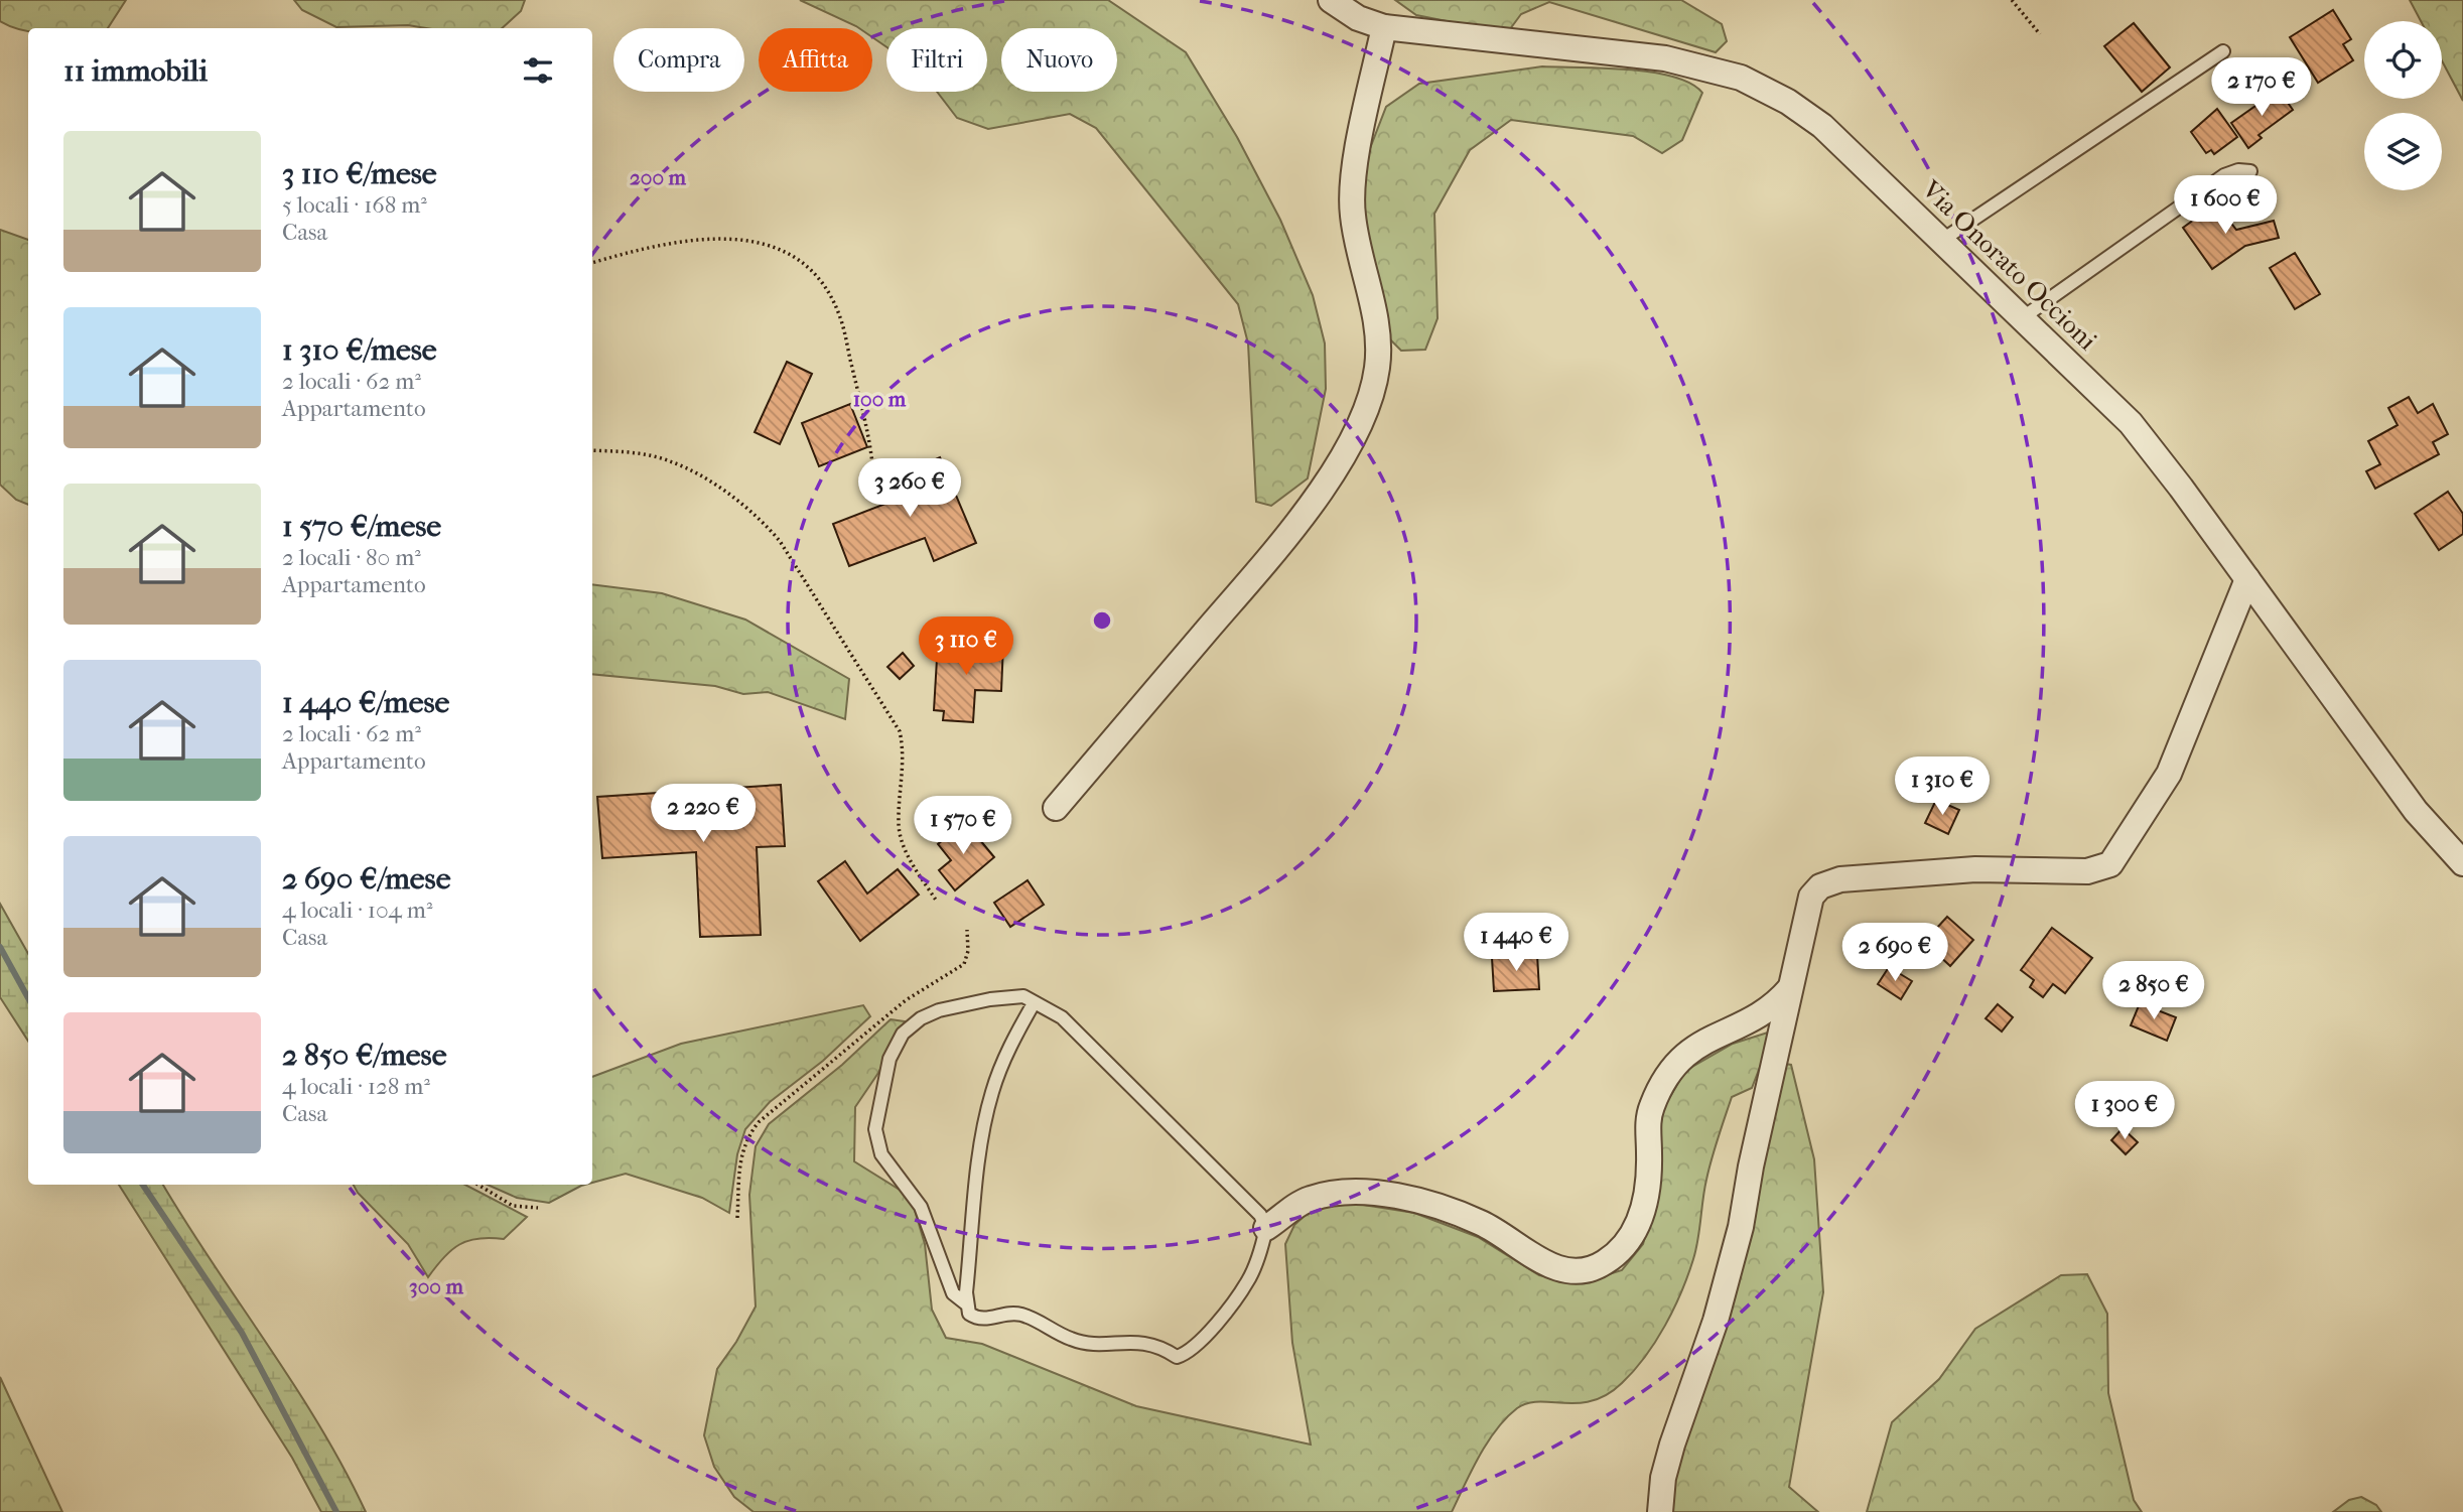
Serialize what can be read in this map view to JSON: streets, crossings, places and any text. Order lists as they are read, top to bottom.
{
  "streets": {
    "street": ["Via Onorato Occioni"]
  },
  "page": {
    "chip": [
      "Compra",
      "Affitta",
      "Filtri",
      "Nuovo"
    ],
    "heading": "11 immobili",
    "price": [
      "2 170 €",
      "1 600 €",
      "3 260 €",
      "3 110 €",
      "1 310 €",
      "2 220 €",
      "1 570 €",
      "1 440 €",
      "2 690 €",
      "2 850 €",
      "1 300 €"
    ],
    "list": [
      {
        "name": "3 110 €/mese",
        "note": "5 locali · 168 m² · Casa"
      },
      {
        "name": "1 310 €/mese",
        "note": "2 locali · 62 m² · Appartamento"
      },
      {
        "name": "1 570 €/mese",
        "note": "2 locali · 80 m² · Appartamento"
      },
      {
        "name": "1 440 €/mese",
        "note": "2 locali · 62 m² · Appartamento"
      },
      {
        "name": "2 690 €/mese",
        "note": "4 locali · 104 m² · Casa"
      },
      {
        "name": "2 850 €/mese",
        "note": "4 locali · 128 m² · Casa"
      }
    ]
  },
  "rings": ["200 m", "100 m", "300 m"]
}
